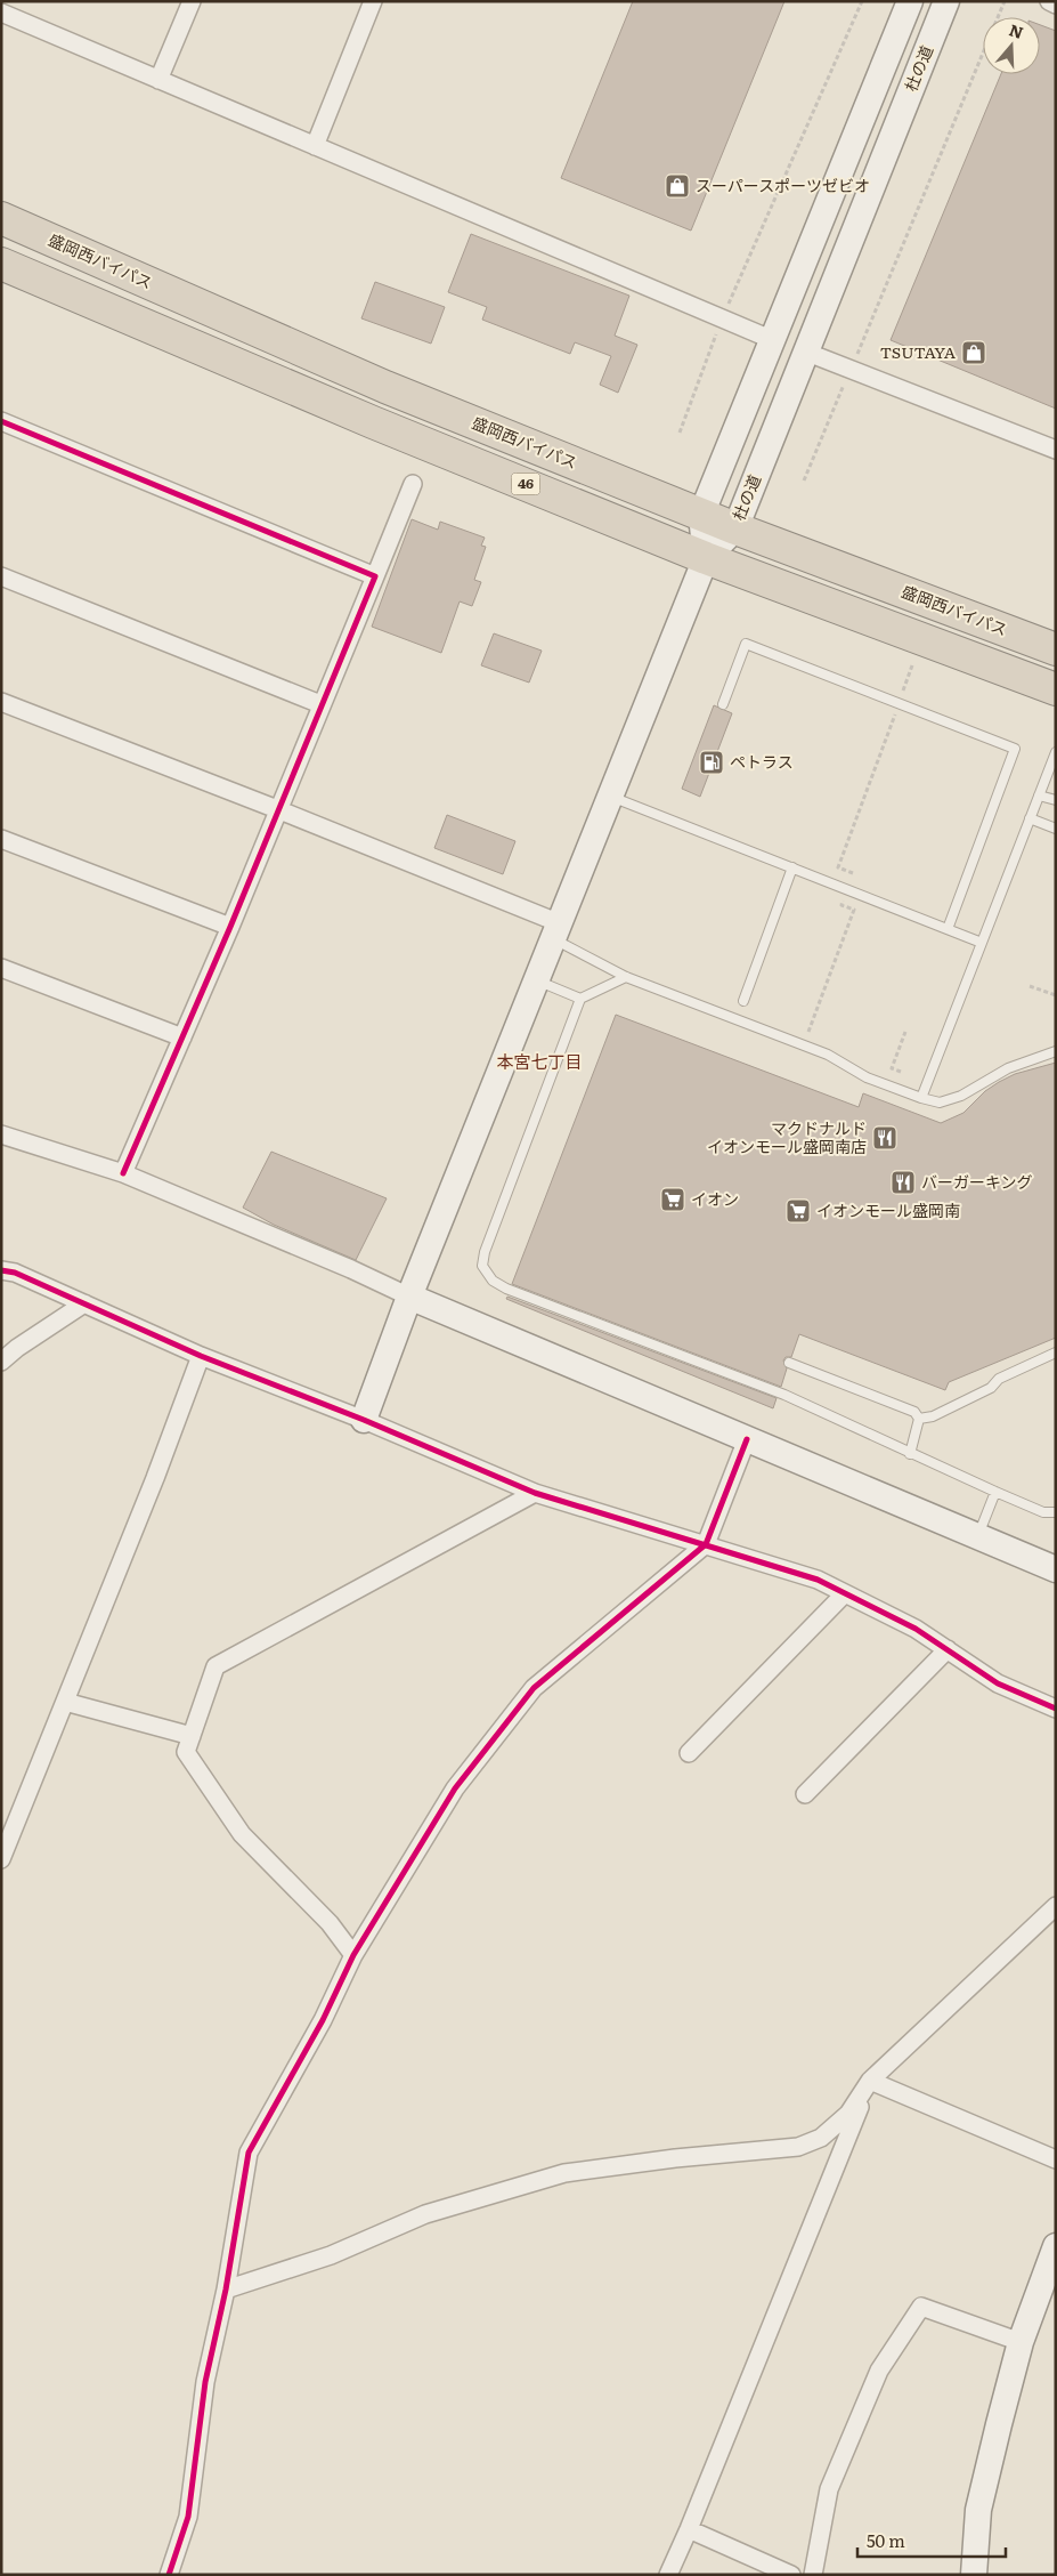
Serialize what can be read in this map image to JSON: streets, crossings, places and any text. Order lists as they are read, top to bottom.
{
  "streets": {
    "highway": ["盛岡西バイパス", "46"],
    "street": ["杜の道"]
  },
  "crossings": [
    ["杜の道", "盛岡西バイパス"],
    ["杜の道", "46"]
  ],
  "districts": ["本宮七丁目"],
  "places": {
    "shop": ["スーパースポーツゼビオ", "TSUTAYA"],
    "fuel station": ["ペトラス"],
    "restaurant": ["マクドナルド イオンモール盛岡南店", "バーガーキング"],
    "supermarket": ["イオン", "イオンモール盛岡南"]
  },
  "scale_bar": "50 m",
  "north": "top"
}
